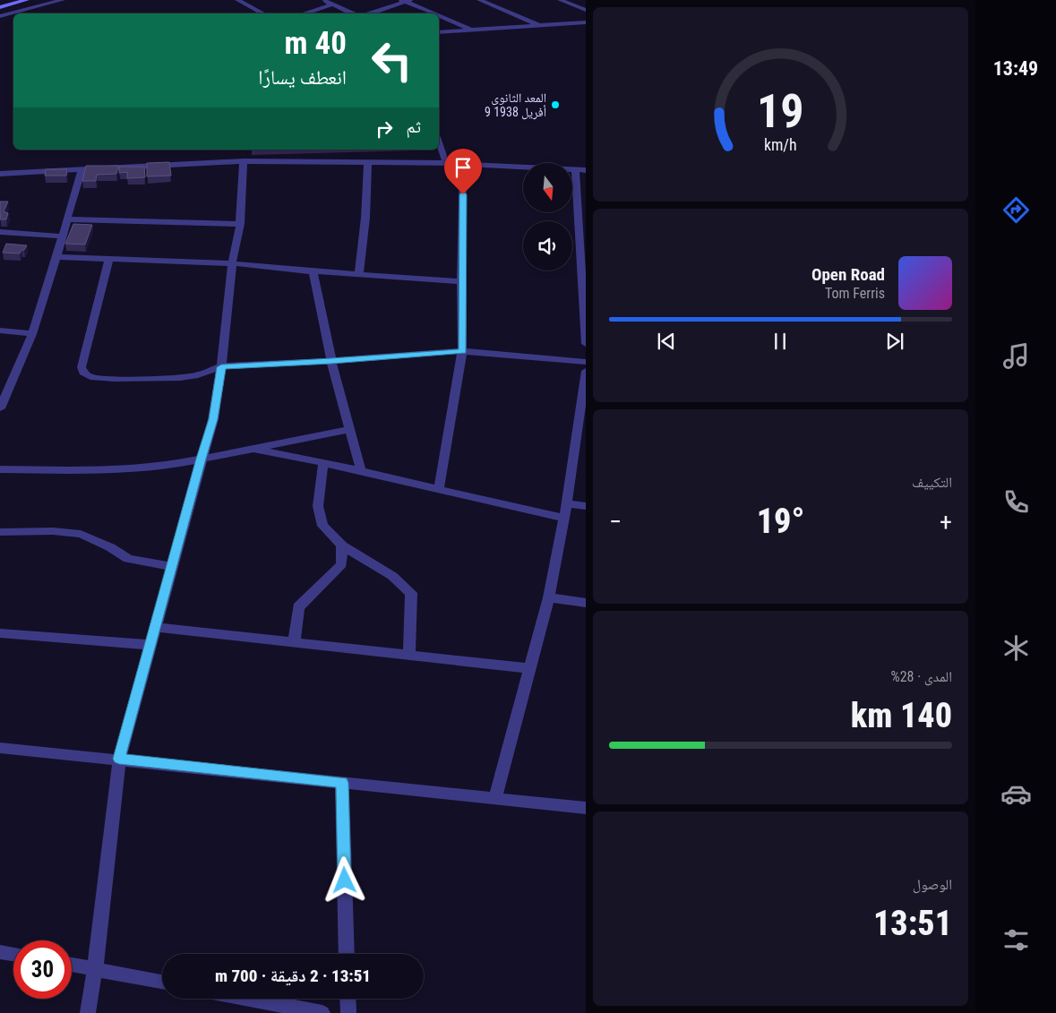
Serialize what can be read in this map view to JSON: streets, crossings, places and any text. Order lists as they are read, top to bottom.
{
  "places": ["المعد الثانوي 9 أفريل 1938"],
  "north": "bottom",
  "page": {
    "tabs": "13:49",
    "turn": ["40 m", "انعطف يسارًا"],
    "then": "ثم",
    "song": ["Open Road", "Tom Ferris"],
    "tile": [
      "التكييف",
      ["المدى · 28%", "140 km"],
      ["الوصول", "13:51"]
    ],
    "heat": ["−", "19°", "+"],
    "limit": "30",
    "trip": "13:51 · 2 دقيقة · 700 m",
    "gauge": ["19", "km/h"]
  }
}
